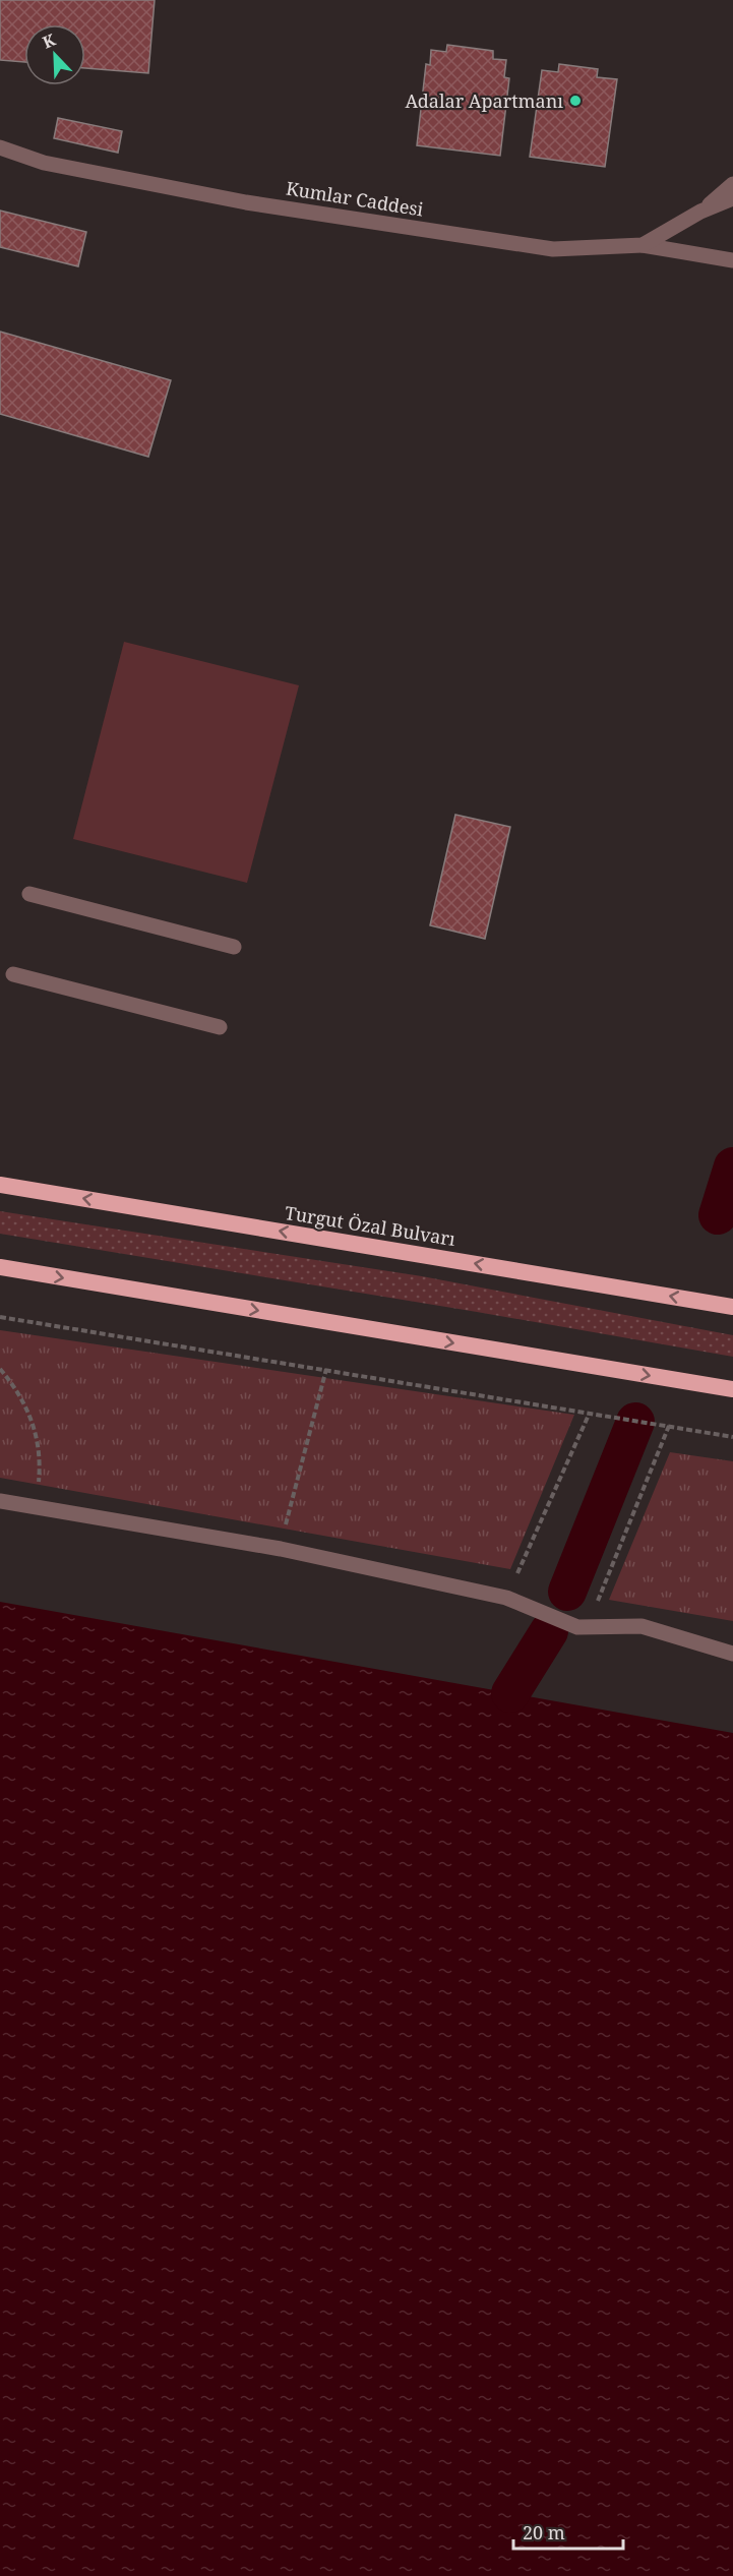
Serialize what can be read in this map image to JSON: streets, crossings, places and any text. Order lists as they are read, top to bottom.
{
  "streets": {
    "highway": ["Turgut Özal Bulvarı"],
    "street": ["Kumlar Caddesi"]
  },
  "places": ["Adalar Apartmanı"],
  "scale_bar": "20 m",
  "north": "top left"
}
